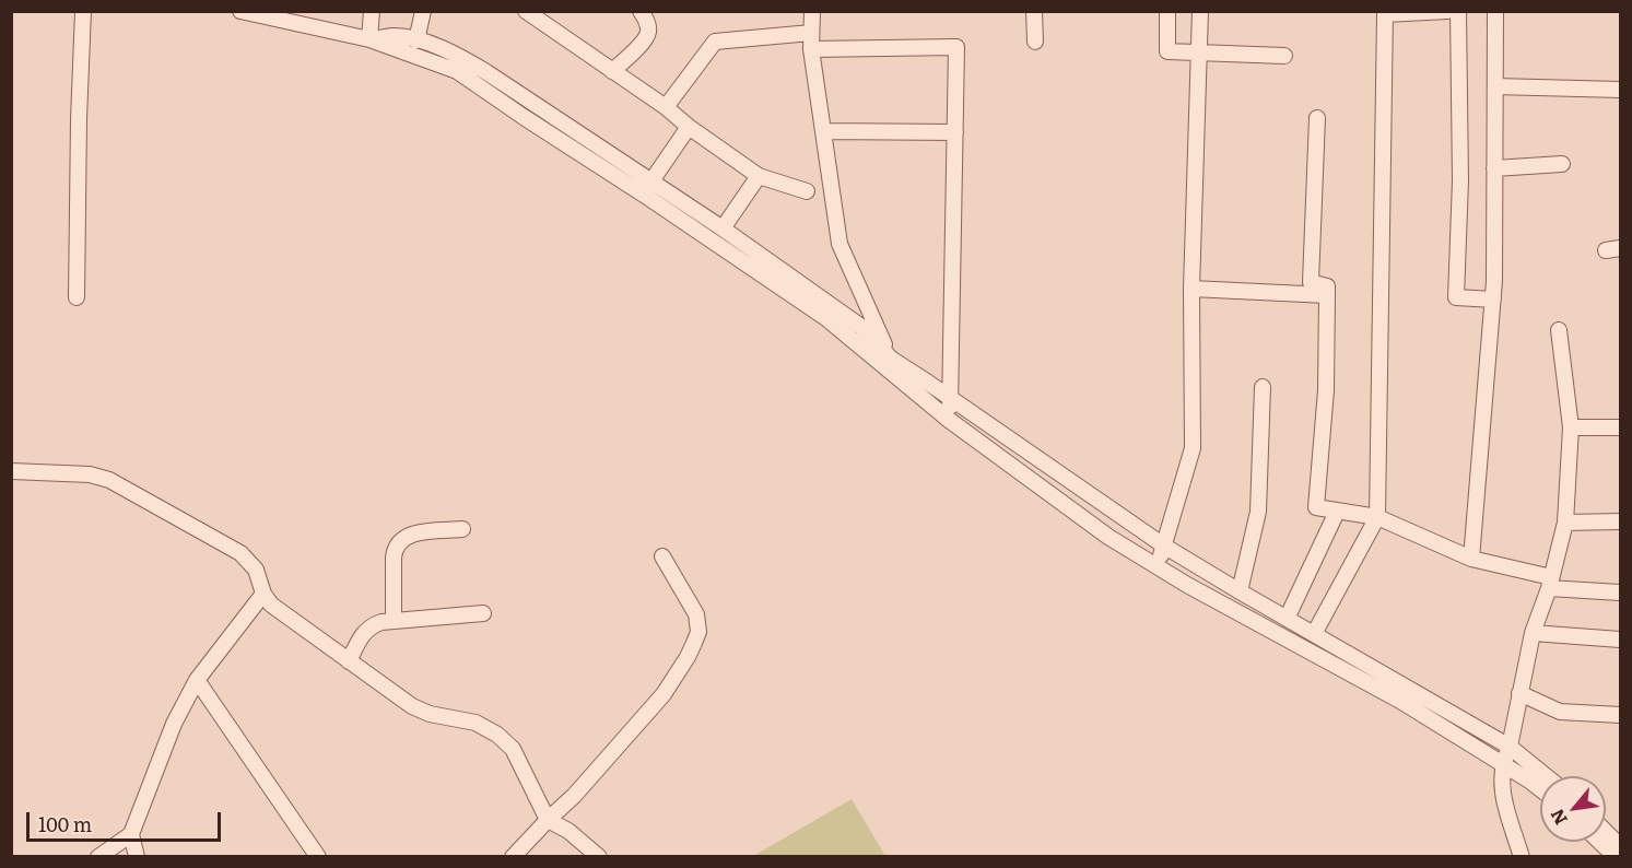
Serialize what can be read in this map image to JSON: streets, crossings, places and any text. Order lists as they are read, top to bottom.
{
  "scale_bar": "100 m",
  "north": "bottom left"
}
